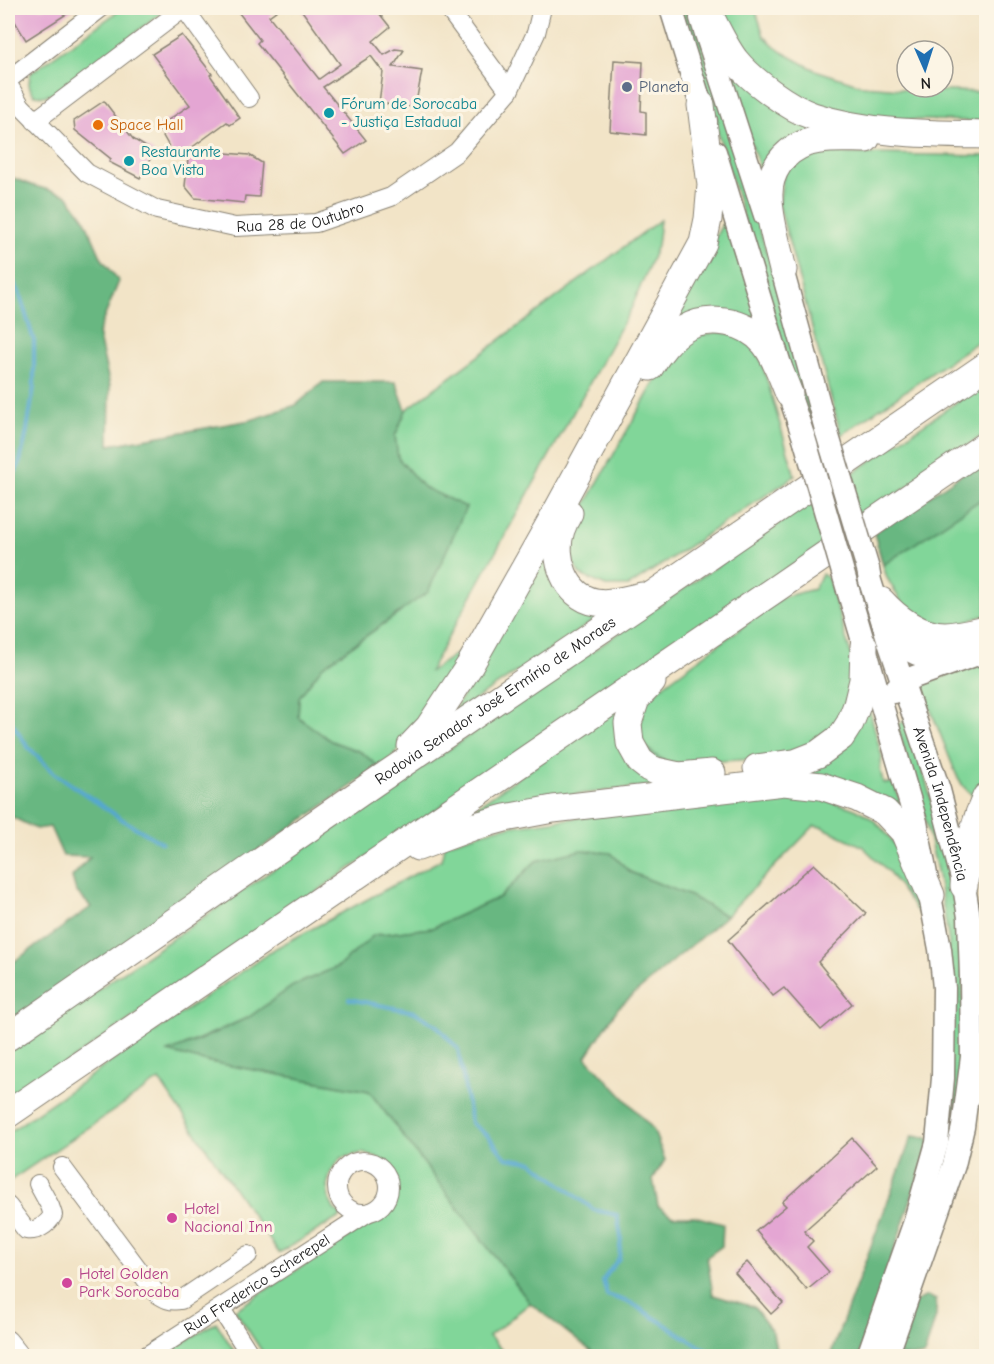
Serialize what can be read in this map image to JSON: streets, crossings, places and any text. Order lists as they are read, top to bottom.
{
  "streets": {
    "highway": ["Rodovia Senador José Ermírio de Moraes"],
    "main road": ["Avenida Independência"],
    "street": ["Rua 28 de Outubro", "Rua Frederico Scherepel"]
  },
  "places": [
    "Planeta",
    "Fórum de Sorocaba - Justiça Estadual",
    "Space Hall",
    "Restaurante Boa Vista",
    "Hotel Nacional Inn",
    "Hotel Golden Park Sorocaba"
  ],
  "north": "bottom"
}
